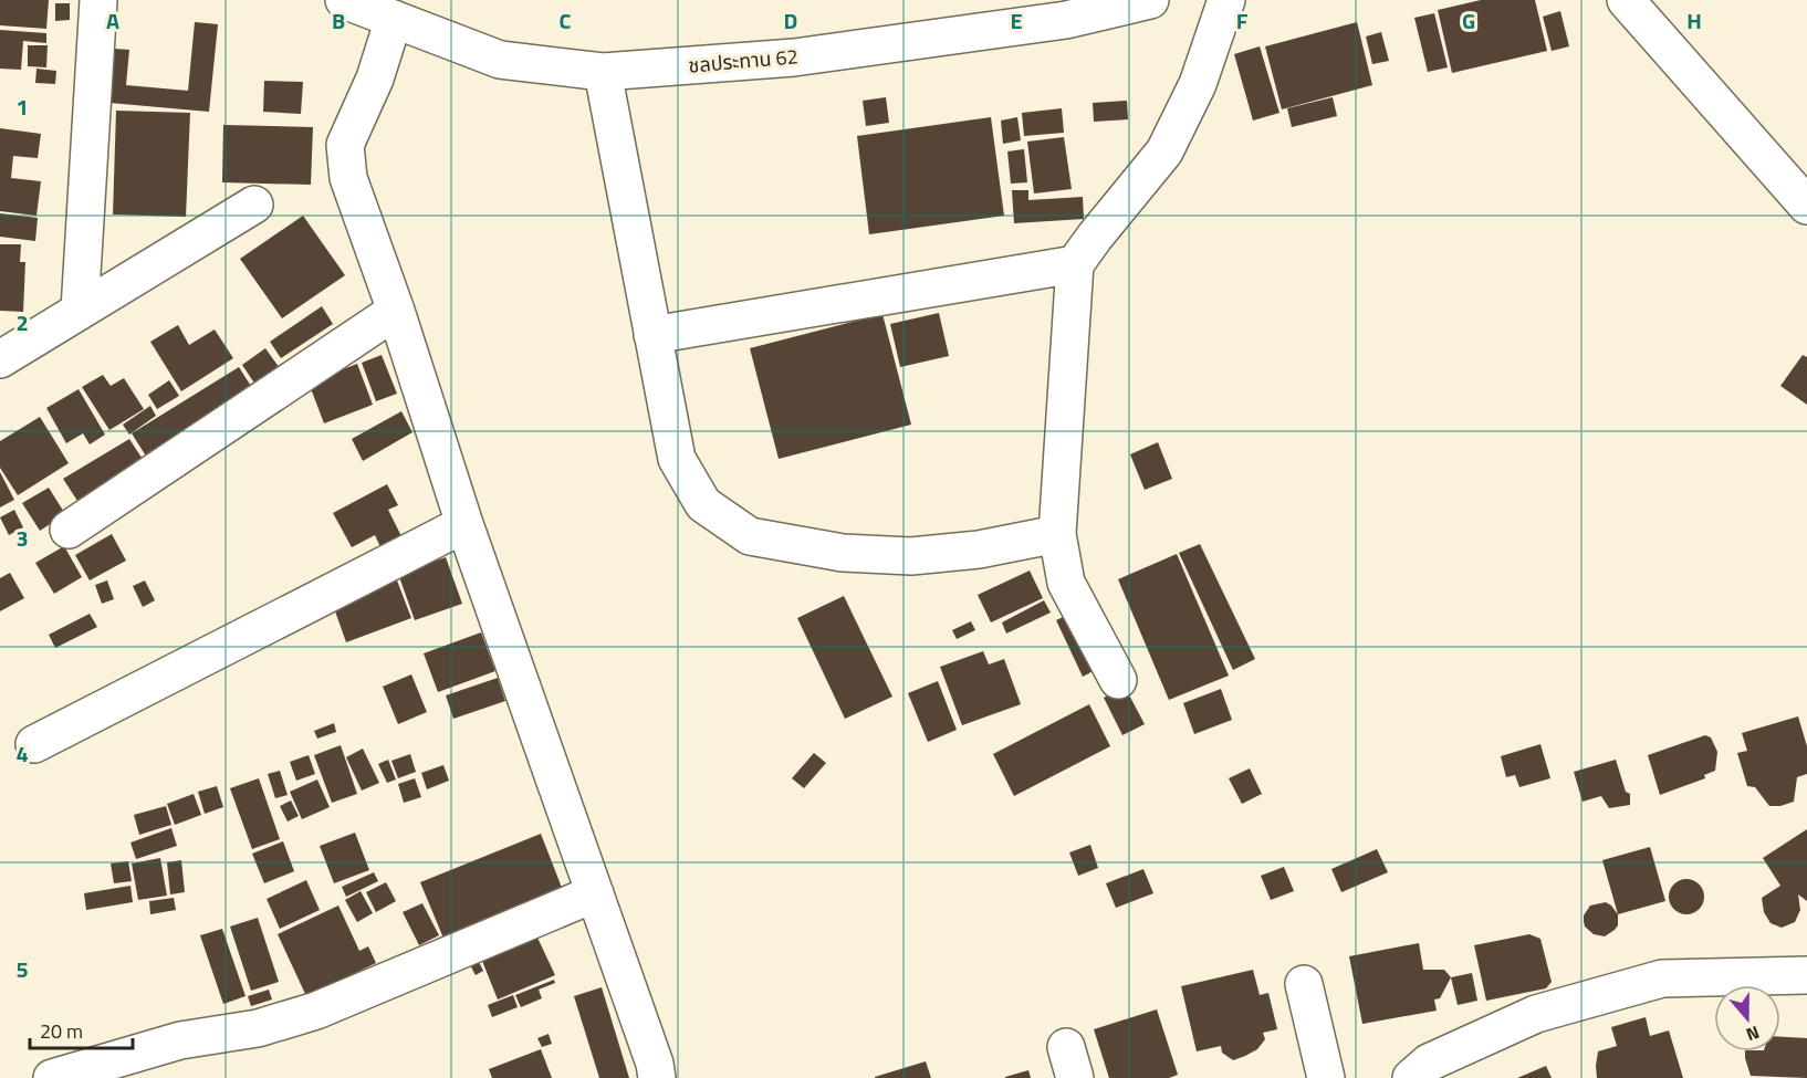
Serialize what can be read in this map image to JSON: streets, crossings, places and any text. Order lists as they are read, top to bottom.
{
  "streets": {
    "street": ["ชลประทาน 62"]
  },
  "scale_bar": "20 m",
  "north": "bottom",
  "grid": {
    "columns": [
      "A",
      "B",
      "C",
      "D",
      "E",
      "F",
      "G",
      "H"
    ],
    "rows": [
      "1",
      "2",
      "3",
      "4",
      "5"
    ]
  }
}
